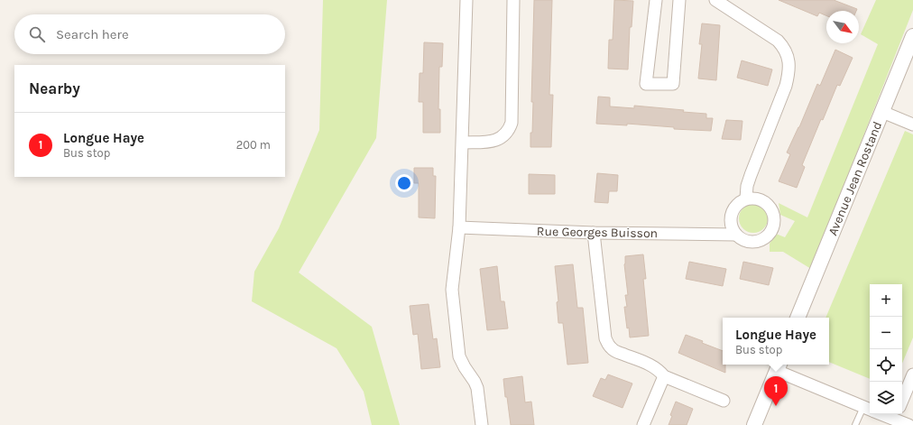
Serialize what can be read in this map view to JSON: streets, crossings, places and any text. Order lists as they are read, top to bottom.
{
  "streets": {
    "street": ["Avenue Jean Rostand", "Rue Georges Buisson"]
  },
  "north": "bottom right",
  "page": {
    "search": "Search here",
    "heading": "Nearby",
    "list": [
      {
        "mark": "1",
        "name": "Longue Haye",
        "note": "Bus stop",
        "value": "200 m"
      }
    ],
    "map_buttons": ["+", "−"],
    "popup": ["Longue Haye", "Bus stop"],
    "pins": "1"
  }
}
